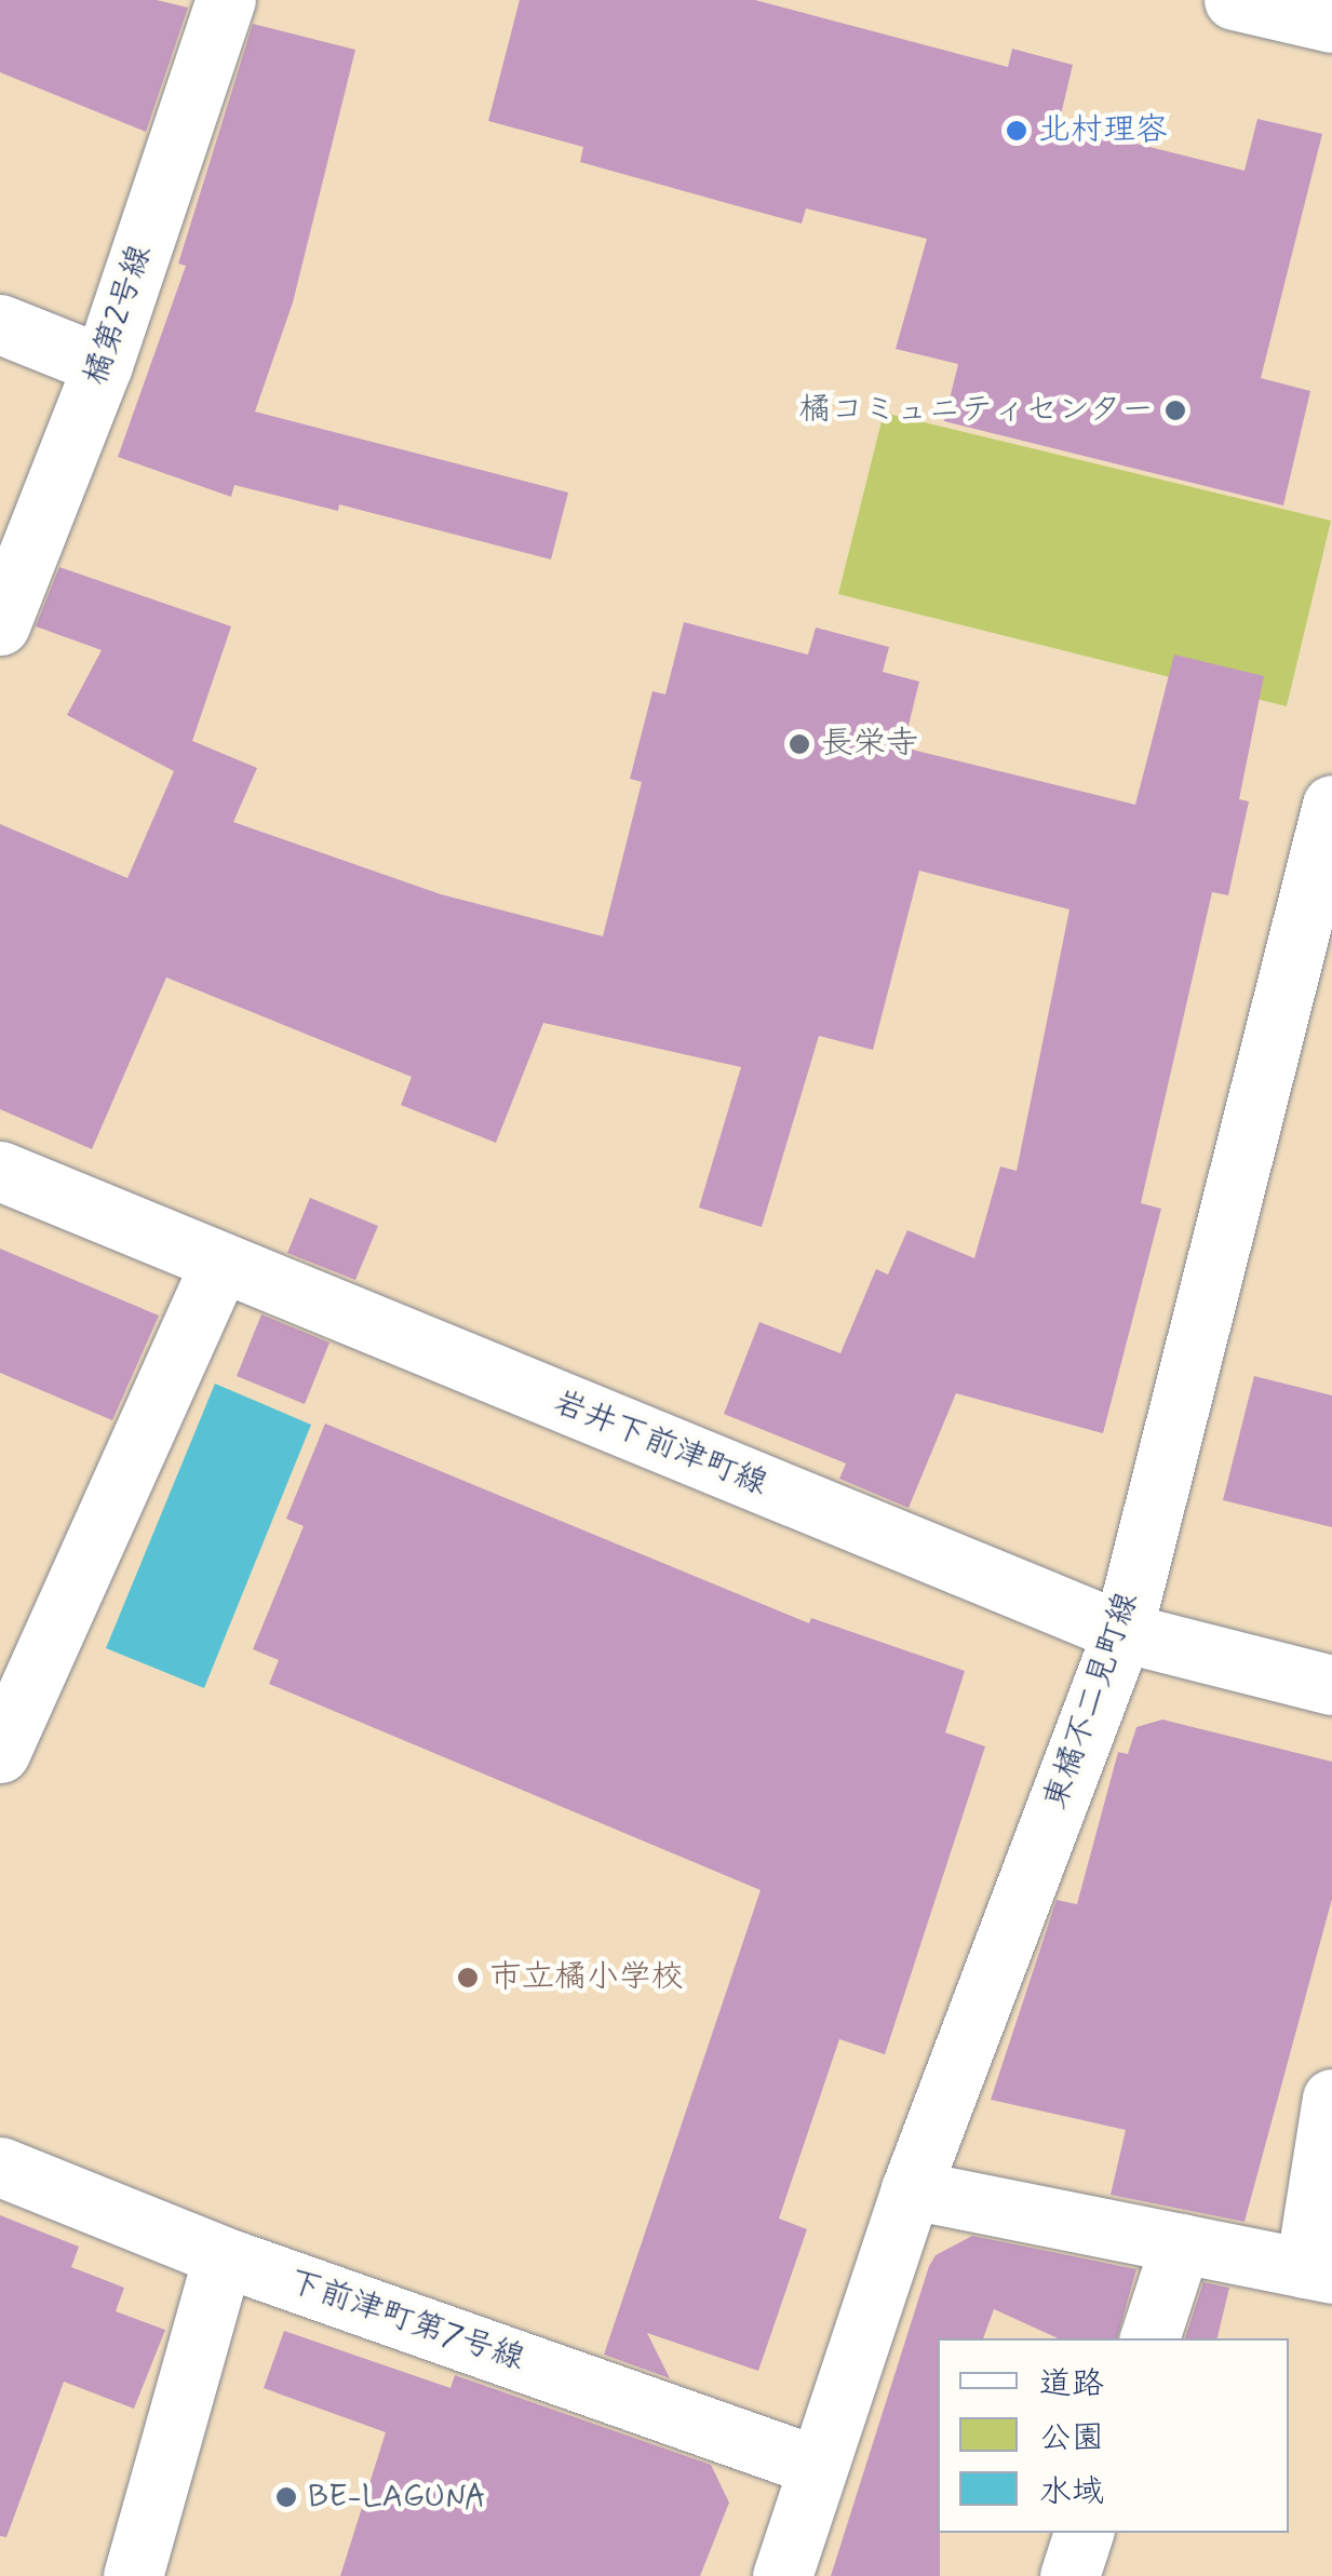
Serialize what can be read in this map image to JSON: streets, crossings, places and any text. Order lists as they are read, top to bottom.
{
  "streets": {
    "street": [
      "橘第2号線",
      "岩井下前津町線",
      "東橘不二見町線",
      "下前津町第7号線"
    ]
  },
  "crossings": [
    ["岩井下前津町線", "東橘不二見町線"],
    ["東橘不二見町線", "下前津町第7号線"]
  ],
  "places": [
    "北村理容",
    "橘コミュニティセンター",
    "長栄寺",
    "市立橘小学校",
    "BE-LAGUNA"
  ],
  "legend": ["道路", "公園", "水域"]
}
